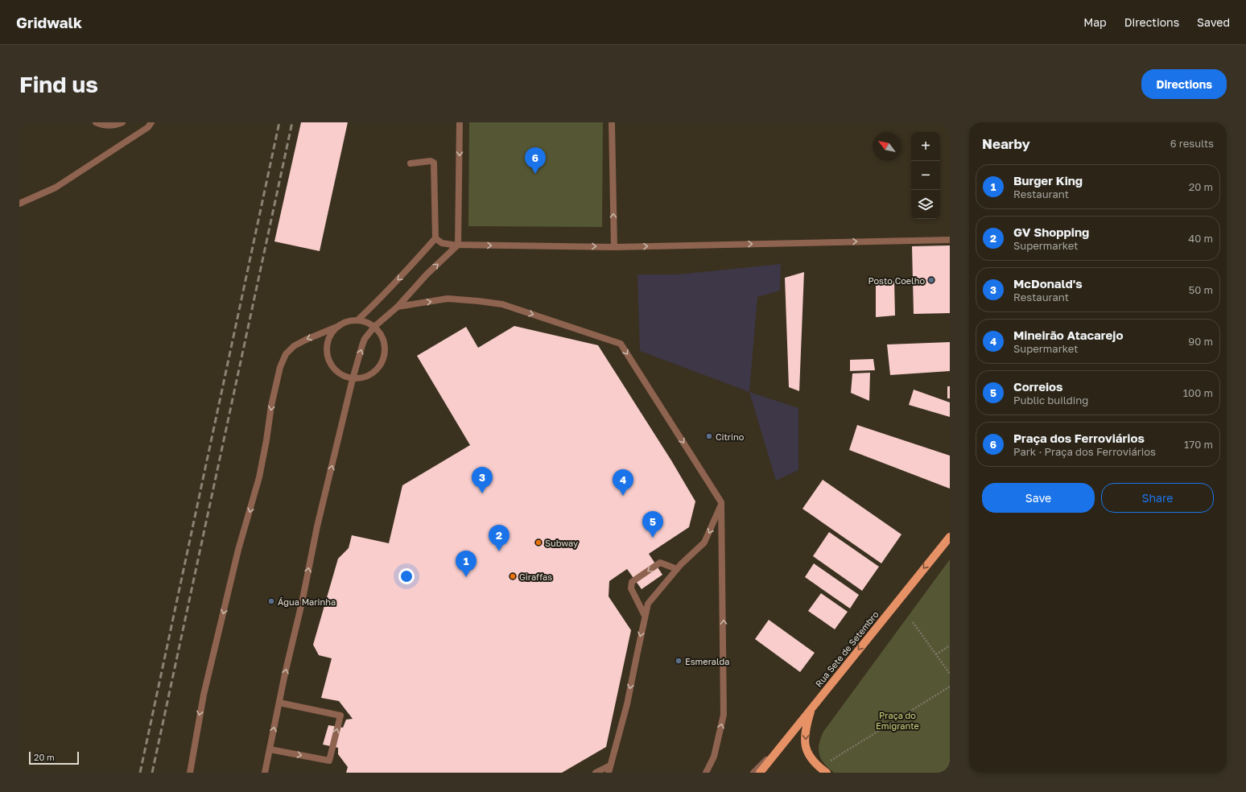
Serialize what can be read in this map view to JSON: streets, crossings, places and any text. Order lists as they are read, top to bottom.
{
  "streets": {
    "main road": ["Rua Sete de Setembro"]
  },
  "one_way": ["Rua Sete de Setembro"],
  "parks": ["Praça do Emigrante"],
  "places": [
    "Posto Coelho",
    "Citrino",
    "Subway",
    "Giraffas",
    "Água Marinha",
    "Esmeralda"
  ],
  "scale_bar": "20 m",
  "north": "top left",
  "page": {
    "header": "Gridwalk",
    "nav": ["Map", "Directions", "Saved"],
    "buttons": [
      "Directions",
      ["Save", "Share"]
    ],
    "title": "Find us",
    "heading": ["Nearby", "6 results"],
    "map_buttons": ["+", "−"],
    "pins": [
      "6",
      "3",
      "4",
      "5",
      "2",
      "1"
    ],
    "list": [
      {
        "mark": "1",
        "name": "Burger King",
        "note": "Restaurant",
        "value": "20 m"
      },
      {
        "mark": "2",
        "name": "GV Shopping",
        "note": "Supermarket",
        "value": "40 m"
      },
      {
        "mark": "3",
        "name": "McDonald's",
        "note": "Restaurant",
        "value": "50 m"
      },
      {
        "mark": "4",
        "name": "Mineirão Atacarejo",
        "note": "Supermarket",
        "value": "90 m"
      },
      {
        "mark": "5",
        "name": "Correios",
        "note": "Public building",
        "value": "100 m"
      },
      {
        "mark": "6",
        "name": "Praça dos Ferroviários",
        "note": "Park · Praça dos Ferroviários",
        "value": "170 m"
      }
    ],
    "scale": "20 m"
  }
}
